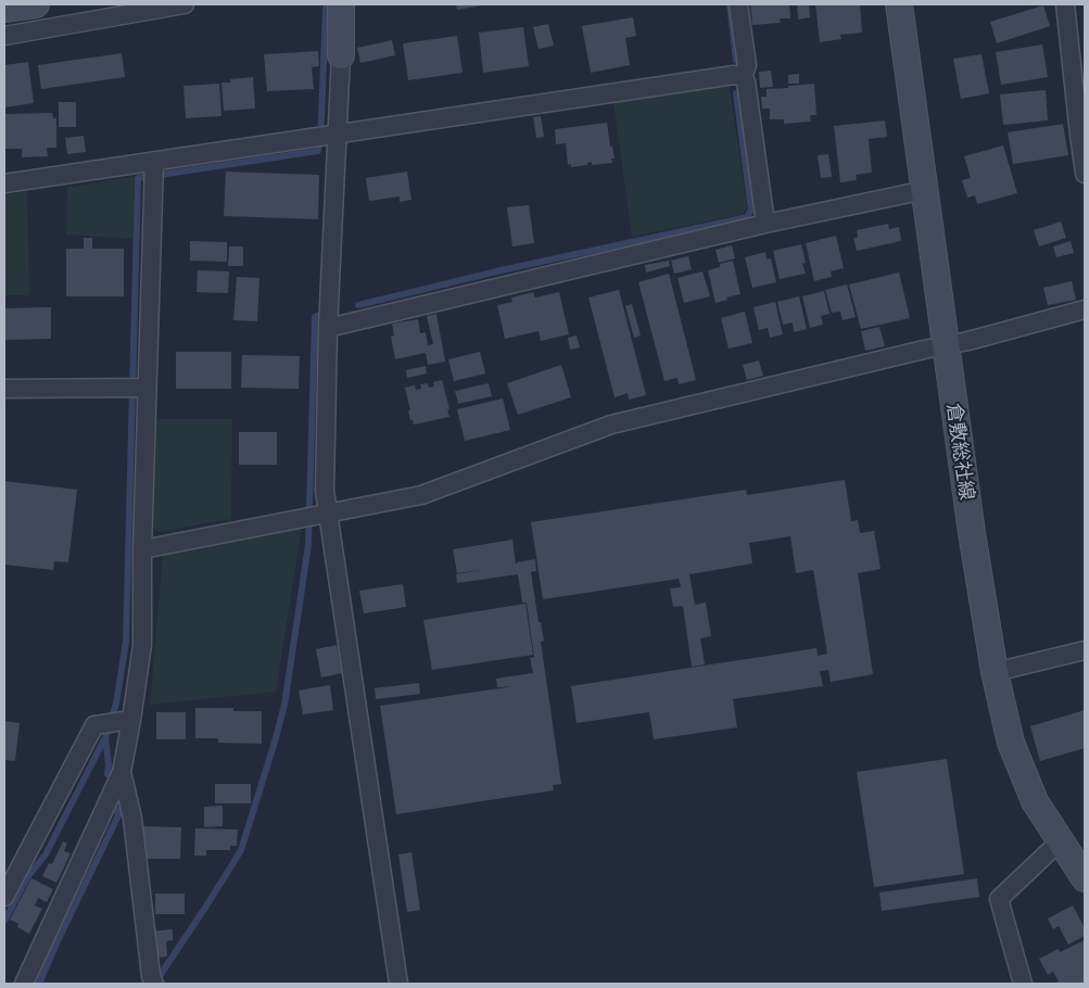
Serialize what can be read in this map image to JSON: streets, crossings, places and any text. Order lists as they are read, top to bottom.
{
  "streets": {
    "main road": ["倉敷総社線"]
  }
}
